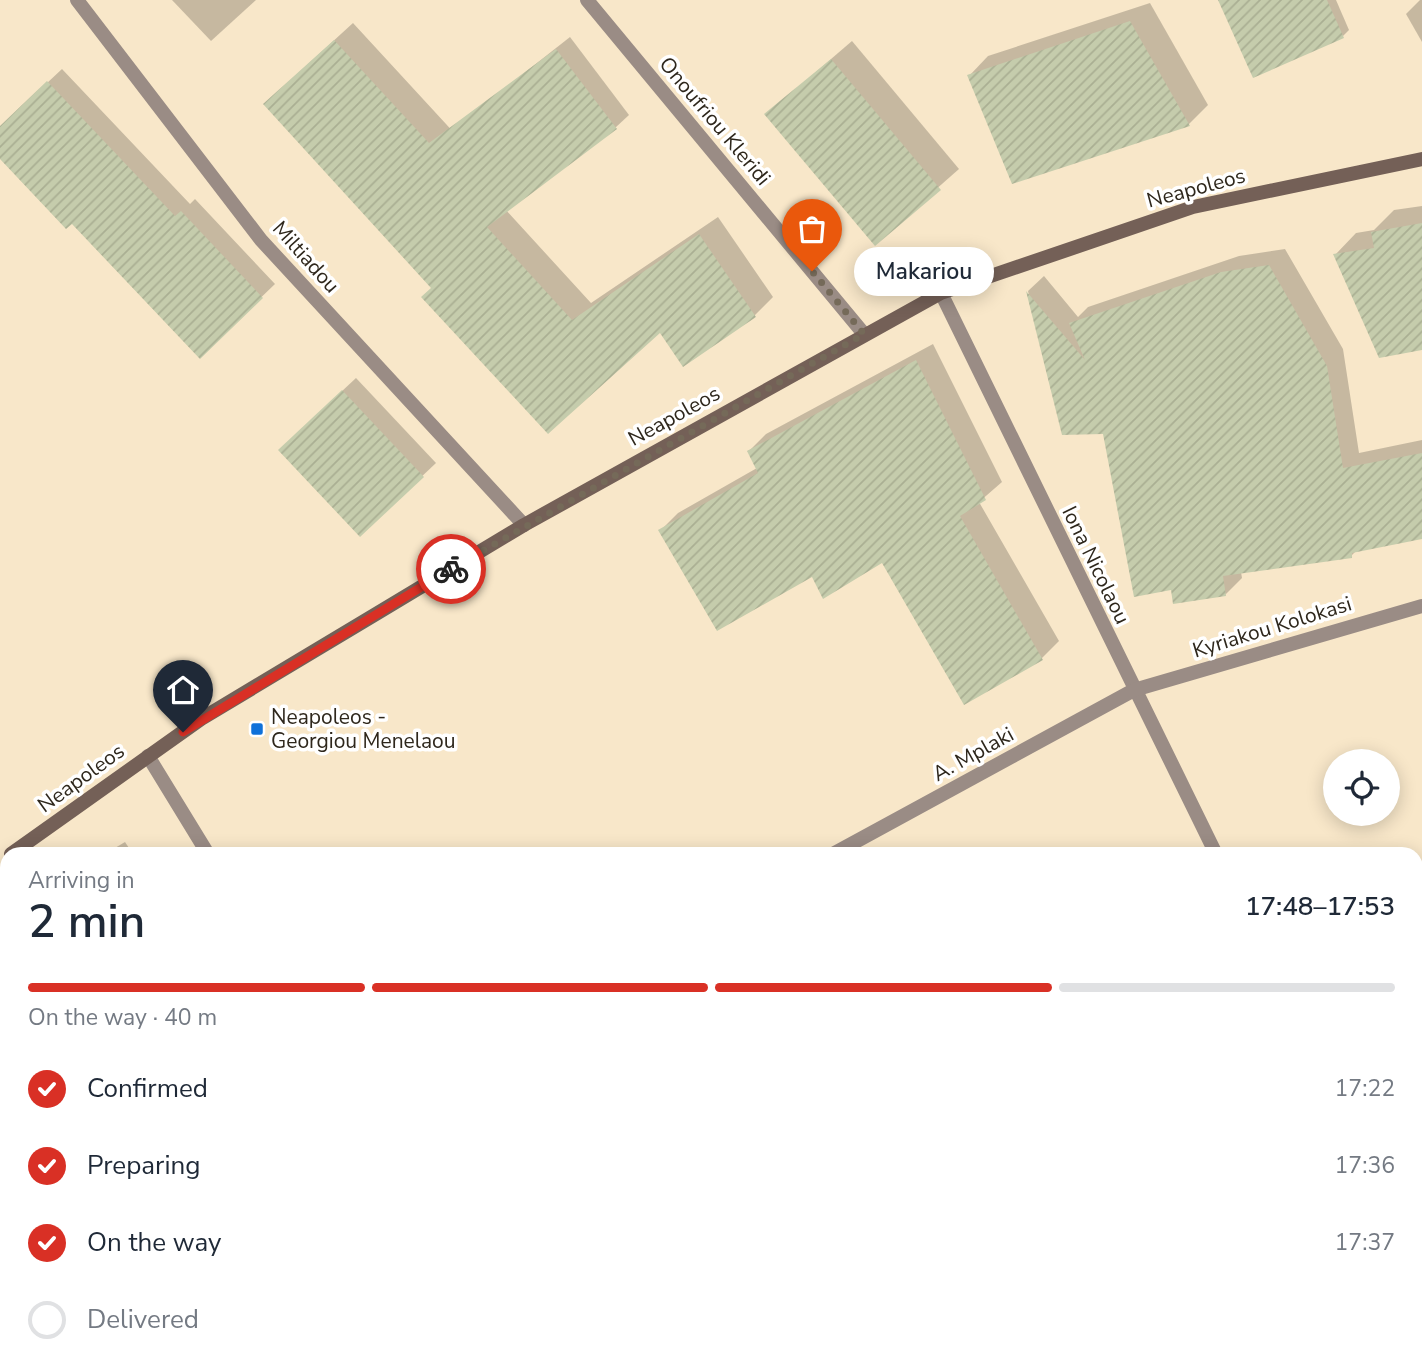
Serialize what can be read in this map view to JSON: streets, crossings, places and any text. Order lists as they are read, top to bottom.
{
  "streets": {
    "main road": ["Neapoleos"],
    "street": [
      "Onoufriou Kleridi",
      "Miltiadou",
      "Iona Nicolaou",
      "Kyriakou Kolokasi",
      "A. Mplaki"
    ]
  },
  "crossings": [
    ["Onoufriou Kleridi", "Neapoleos"],
    ["Neapoleos", "Miltiadou"],
    ["Neapoleos", "Iona Nicolaou"],
    ["Iona Nicolaou", "Kyriakou Kolokasi"],
    ["Iona Nicolaou", "A. Mplaki"],
    ["Kyriakou Kolokasi", "A. Mplaki"]
  ],
  "places": {
    "other": ["Makariou"],
    "transit": ["Neapoleos - Georgiou Menelaou"]
  },
  "page": {
    "bubble": "Makariou",
    "heading": ["2 min", "Arriving in", "17:48–17:53"],
    "bar": "On the way · 40 m",
    "list": [
      ["Confirmed", "17:22"],
      ["Preparing", "17:36"],
      ["On the way", "17:37"],
      "Delivered"
    ]
  }
}
